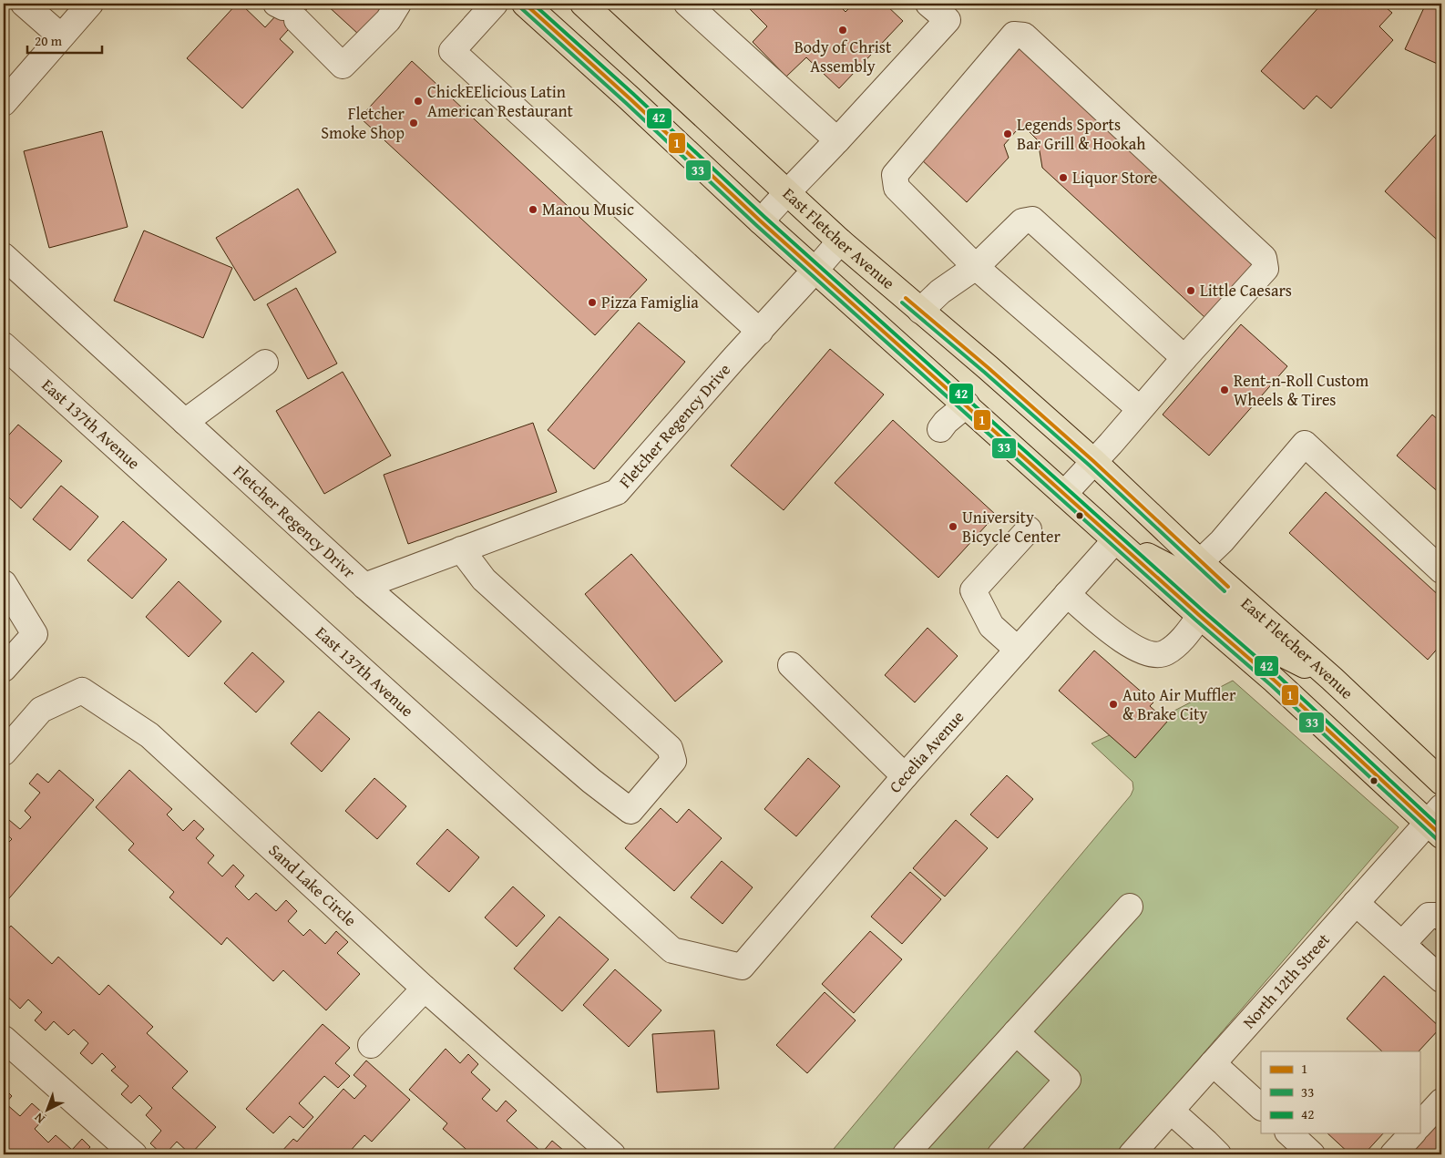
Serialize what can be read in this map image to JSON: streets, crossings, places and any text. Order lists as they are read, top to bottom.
{
  "streets": {
    "main road": ["East Fletcher Avenue"],
    "street": [
      "East 137th Avenue",
      "Fletcher Regency Drive",
      "Fletcher Regency Drivr",
      "Cecelia Avenue",
      "Sand Lake Circle",
      "North 12th Street"
    ]
  },
  "crossings": [
    ["East Fletcher Avenue", "Fletcher Regency Drive"],
    ["East 137th Avenue", "Cecelia Avenue"],
    ["Fletcher Regency Drive", "Fletcher Regency Drivr"]
  ],
  "places": [
    "Body of Christ Assembly",
    "ChickEElicious Latin American Restaurant",
    "Fletcher Smoke Shop",
    "Legends Sports Bar Grill & Hookah",
    "Liquor Store",
    "Manou Music",
    "Little Caesars",
    "Pizza Famiglia",
    "Rent-n-Roll Custom Wheels & Tires",
    "University Bicycle Center",
    "Auto Air Muffler & Brake City"
  ],
  "lines": ["transit line 1", "transit line 42", "transit line 33"],
  "legend": ["1", "33", "42"],
  "scale_bar": "20 m",
  "north": "bottom left"
}
